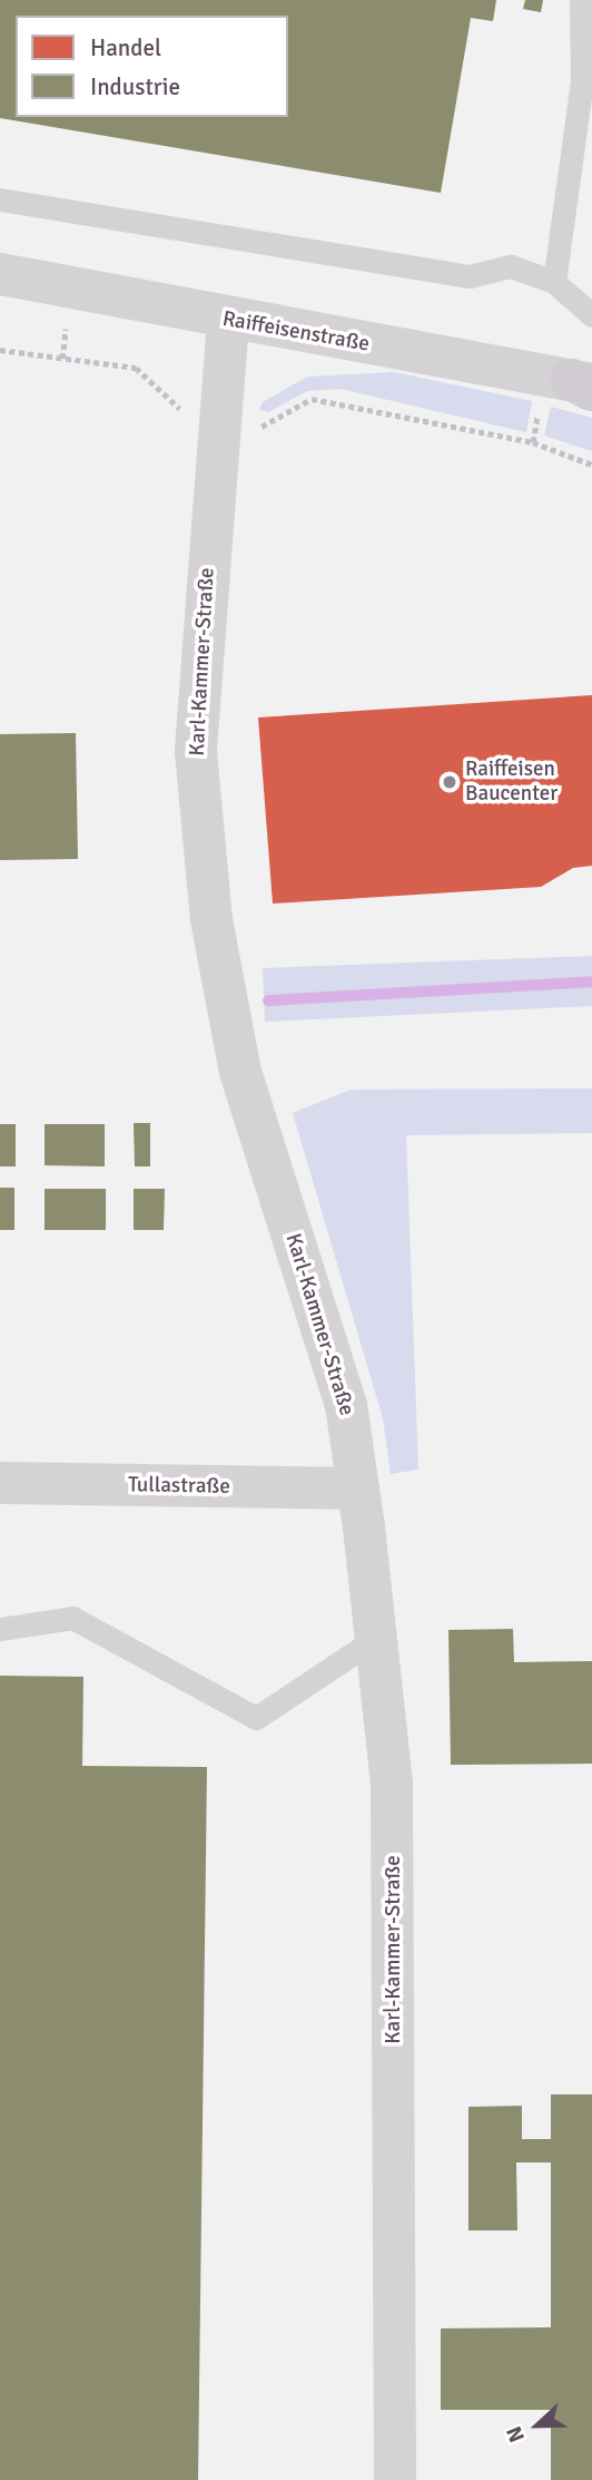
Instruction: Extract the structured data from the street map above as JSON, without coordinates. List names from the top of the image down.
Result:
{
  "streets": {
    "street": ["Raiffeisenstraße", "Karl-Kammer-Straße", "Tullastraße"]
  },
  "crossings": [
    ["Raiffeisenstraße", "Karl-Kammer-Straße"],
    ["Karl-Kammer-Straße", "Tullastraße"]
  ],
  "places": ["Raiffeisen Baucenter"],
  "legend": ["Handel", "Industrie"],
  "north": "left"
}
